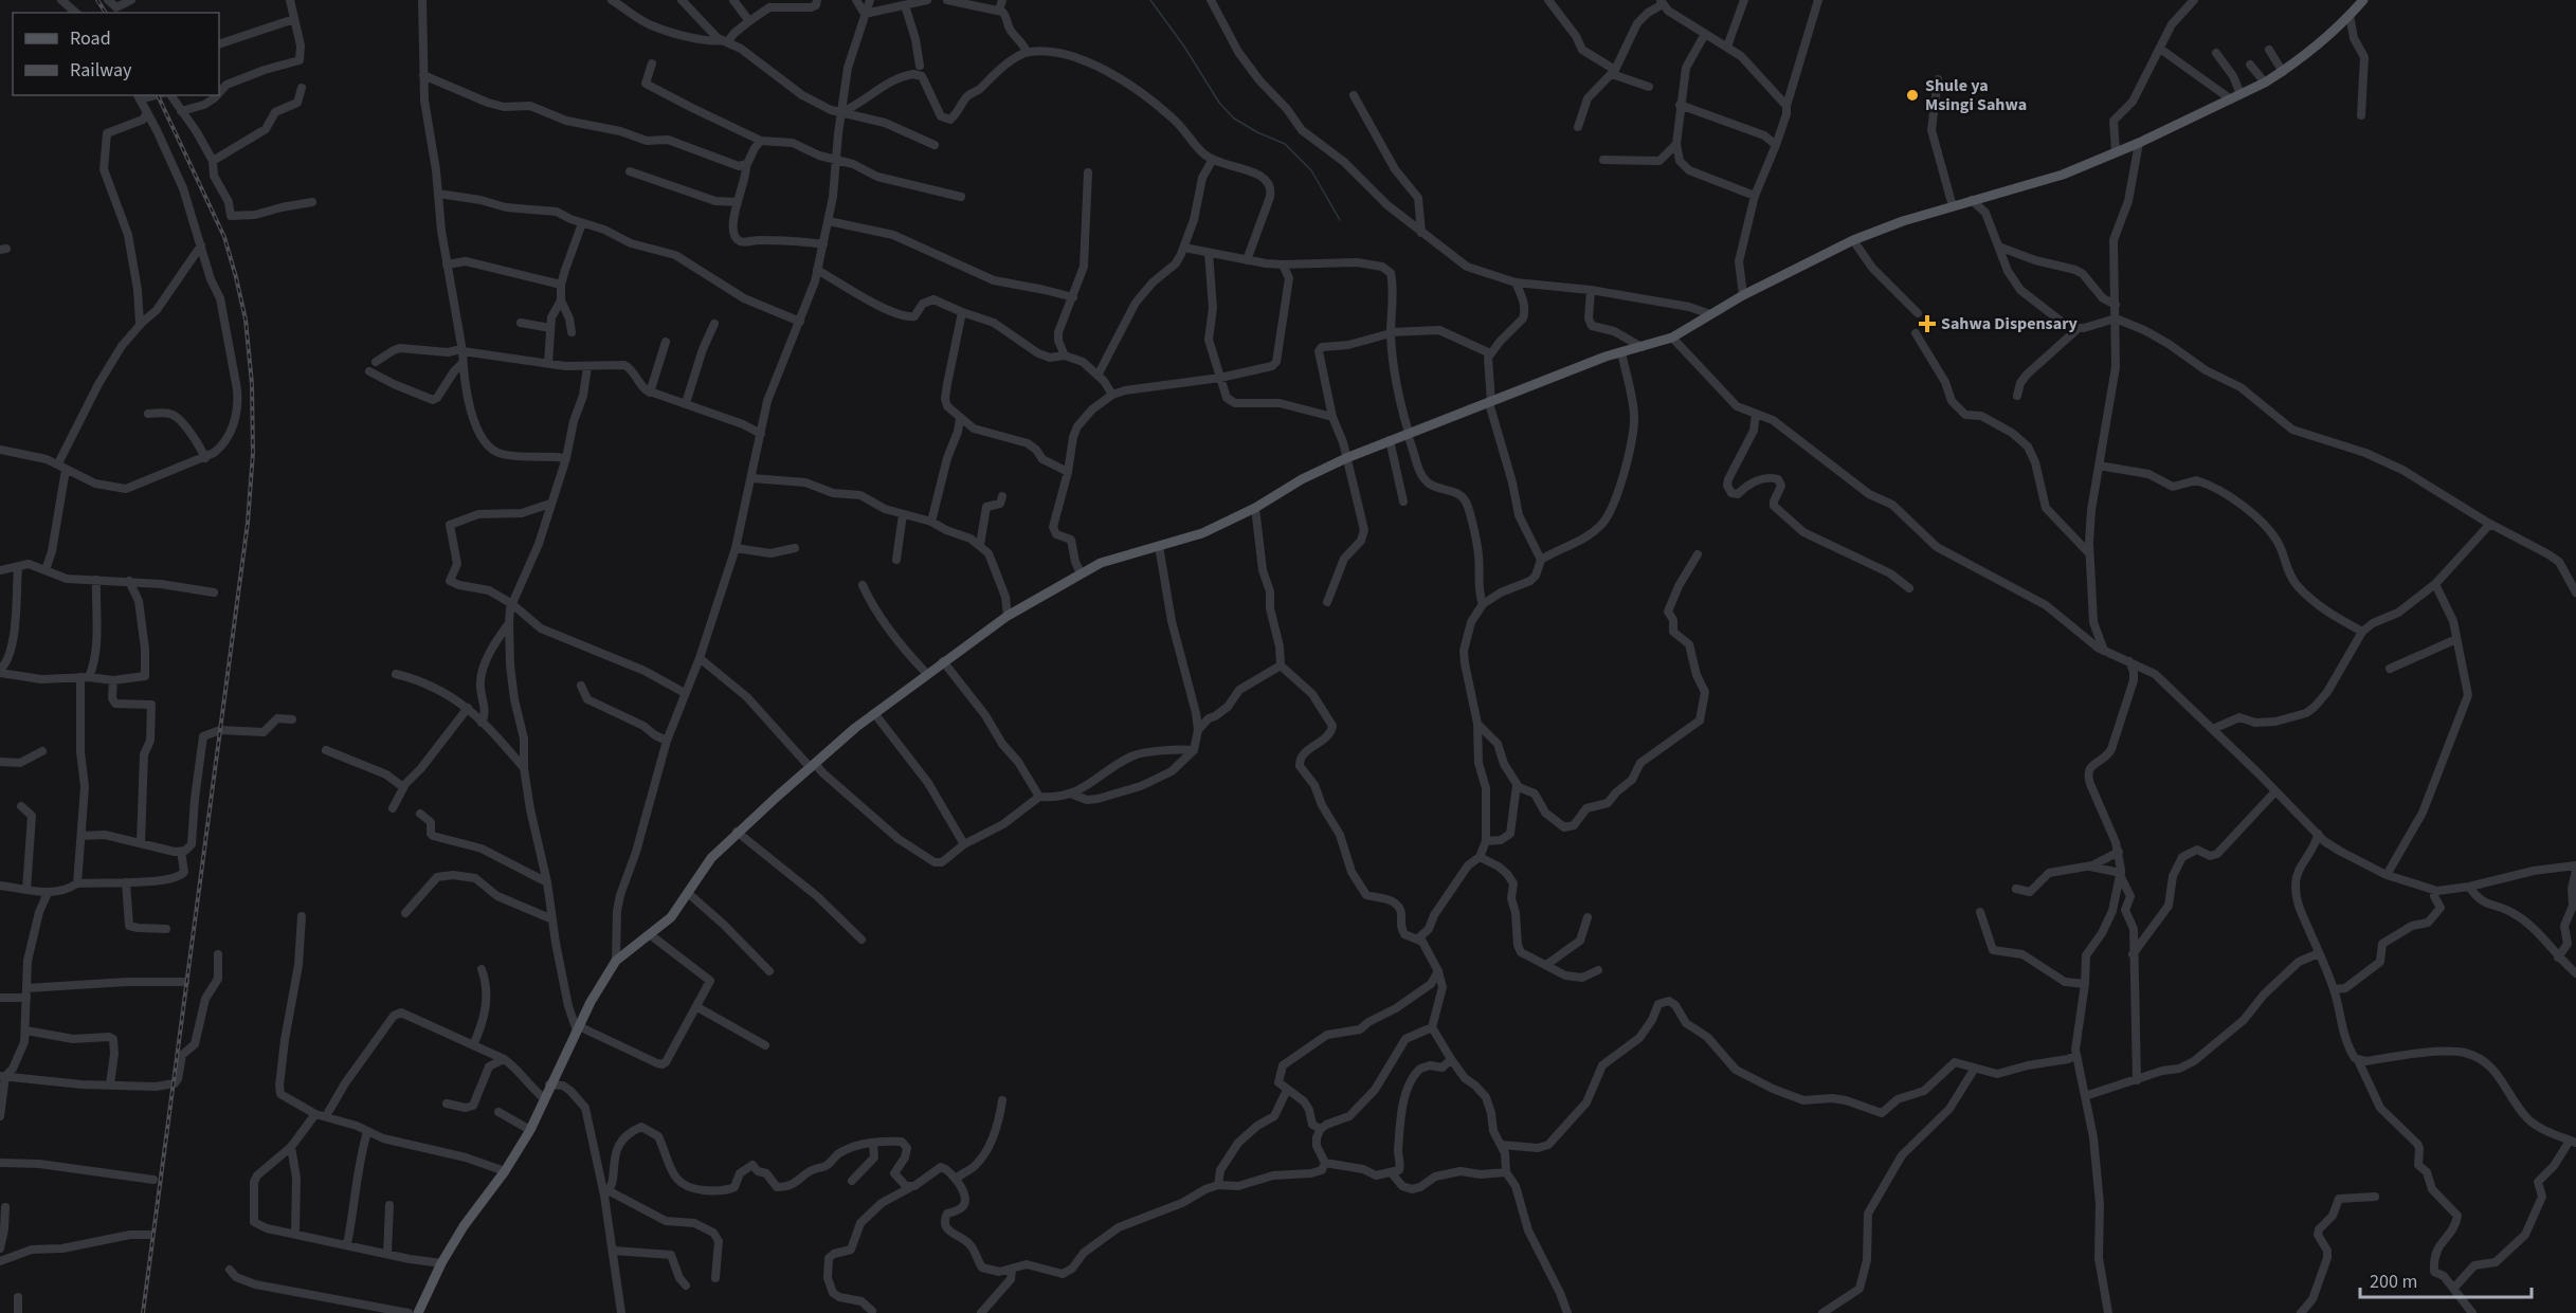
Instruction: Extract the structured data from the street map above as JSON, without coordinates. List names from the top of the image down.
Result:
{
  "places": {
    "other": ["Shule ya Msingi Sahwa"],
    "health": ["Sahwa Dispensary"]
  },
  "legend": ["Road", "Railway"],
  "scale_bar": "200 m"
}
